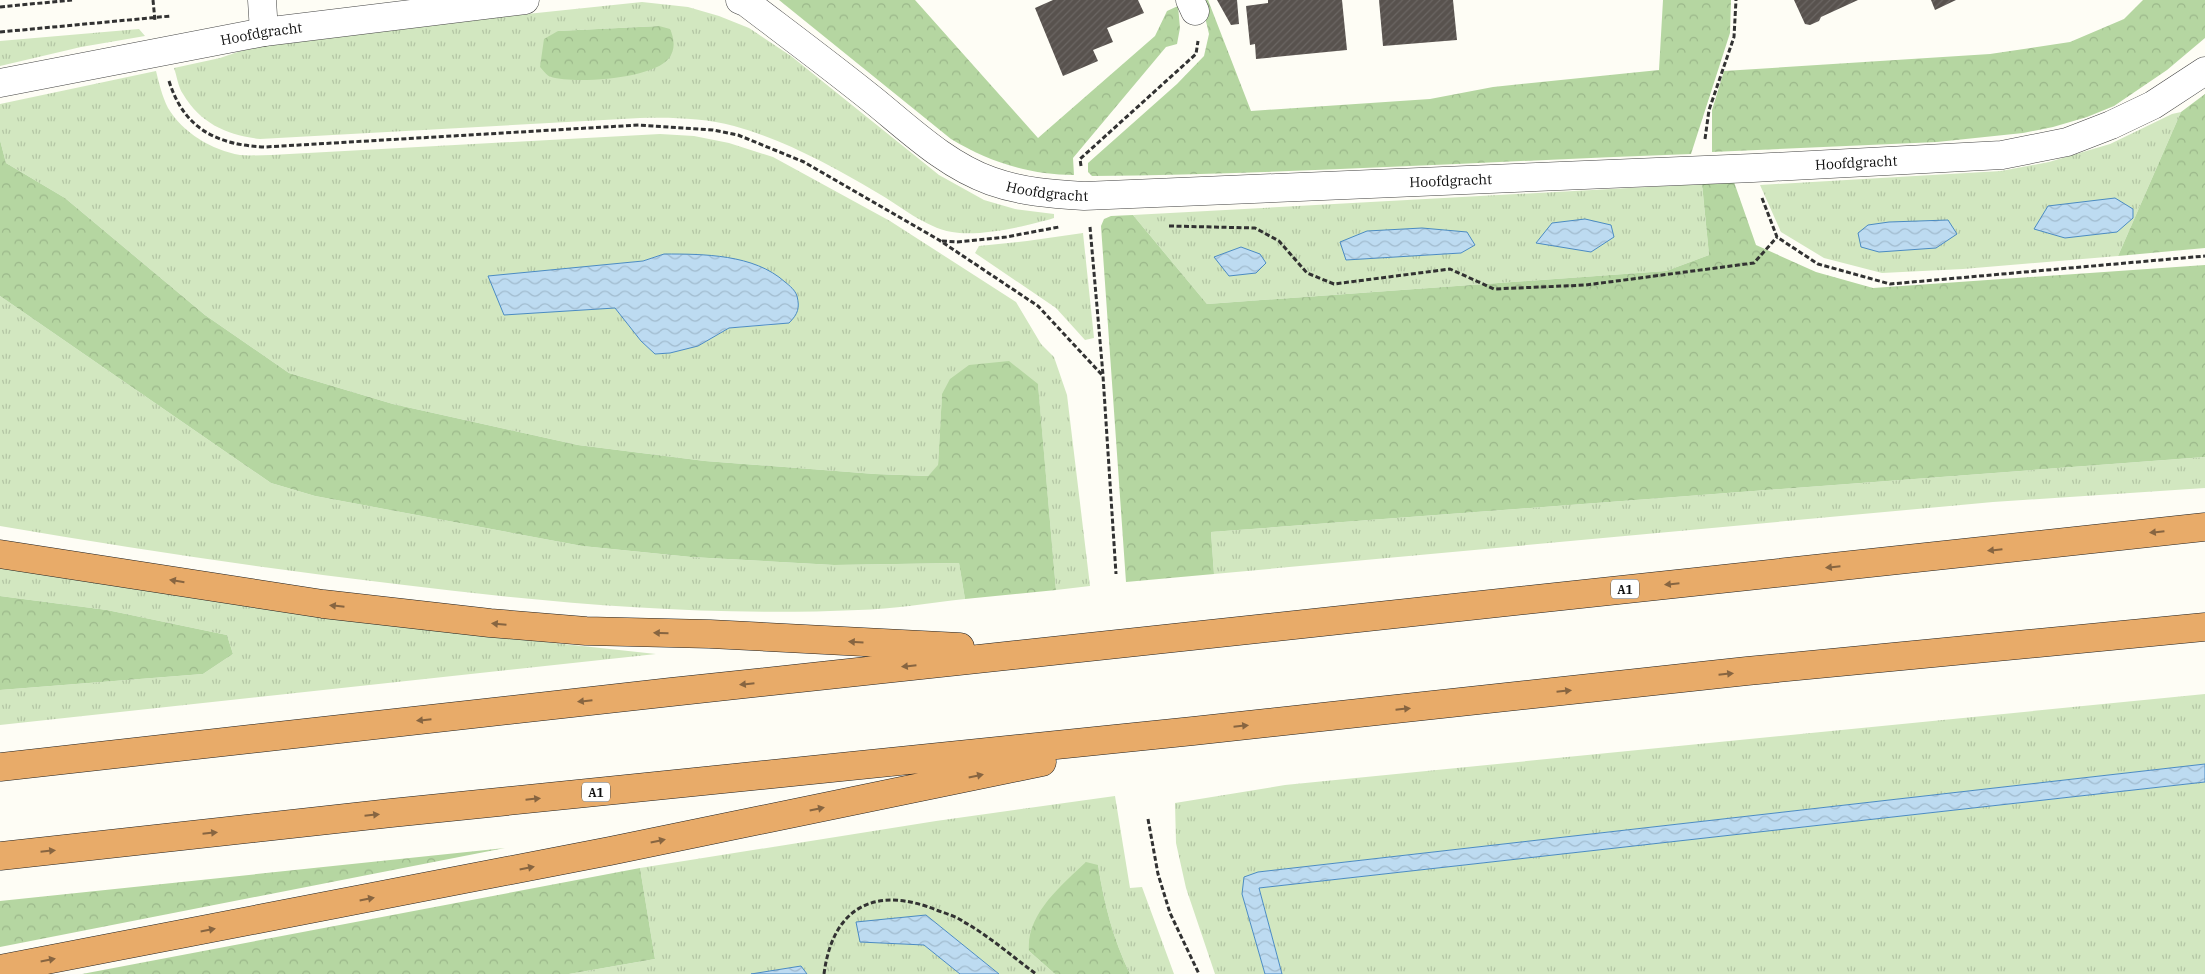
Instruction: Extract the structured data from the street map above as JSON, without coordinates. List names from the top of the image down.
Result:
{
  "streets": {
    "highway": ["A1"],
    "street": ["Hoofdgracht"]
  }
}
